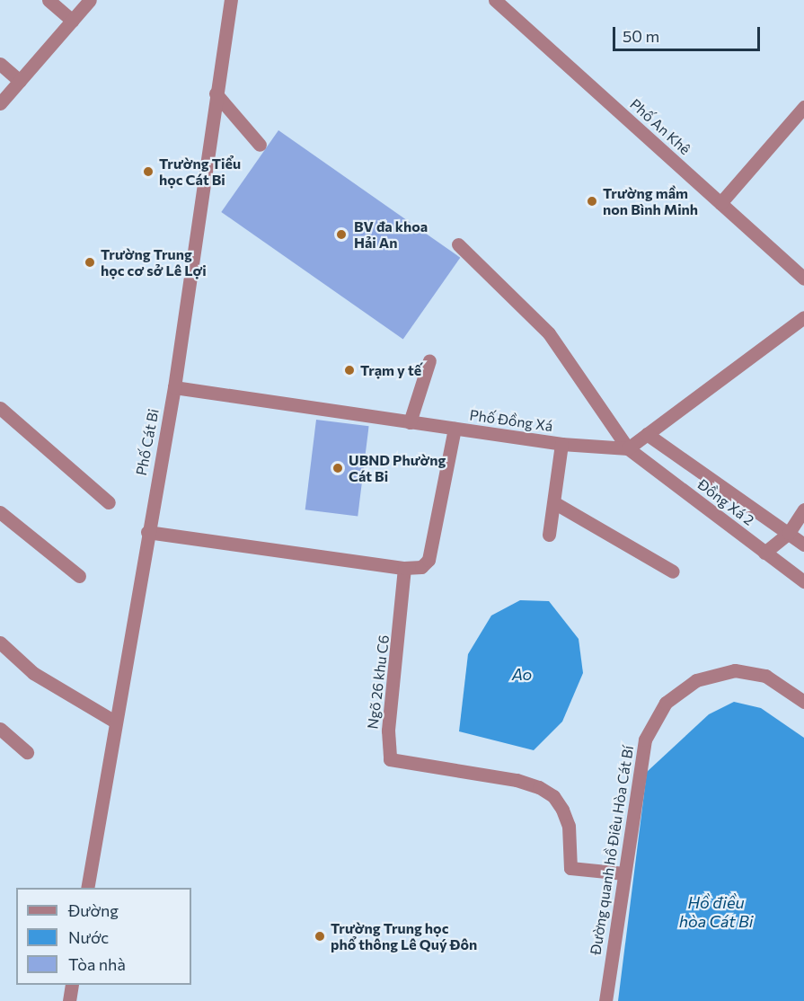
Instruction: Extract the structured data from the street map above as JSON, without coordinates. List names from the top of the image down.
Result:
{
  "streets": {
    "street": [
      "Phố An Khê",
      "Phố Đồng Xá",
      "Phố Cát Bi",
      "Đồng Xá 2",
      "Ngõ 26 khu C6",
      "Đường quanh hồ Điêu Hòa Cát Bí"
    ]
  },
  "crossings": [
    ["Phố Đồng Xá", "Phố Cát Bi"],
    ["Phố Đồng Xá", "Đồng Xá 2"],
    ["Ngõ 26 khu C6", "Đường quanh hồ Điêu Hòa Cát Bí"]
  ],
  "water": ["Ao", "Hồ điều hòa Cát Bi"],
  "places": [
    "Trường Tiểu học Cát Bi",
    "Trường mầm non Bình Minh",
    "BV đa khoa Hải An",
    "Trường Trung học cơ sở Lê Lợi",
    "Trạm y tế",
    "UBND Phường Cát Bi",
    "Trường Trung học phổ thông Lê Quý Đôn"
  ],
  "legend": ["Đường", "Nước", "Tòa nhà"],
  "scale_bar": "50 m"
}
